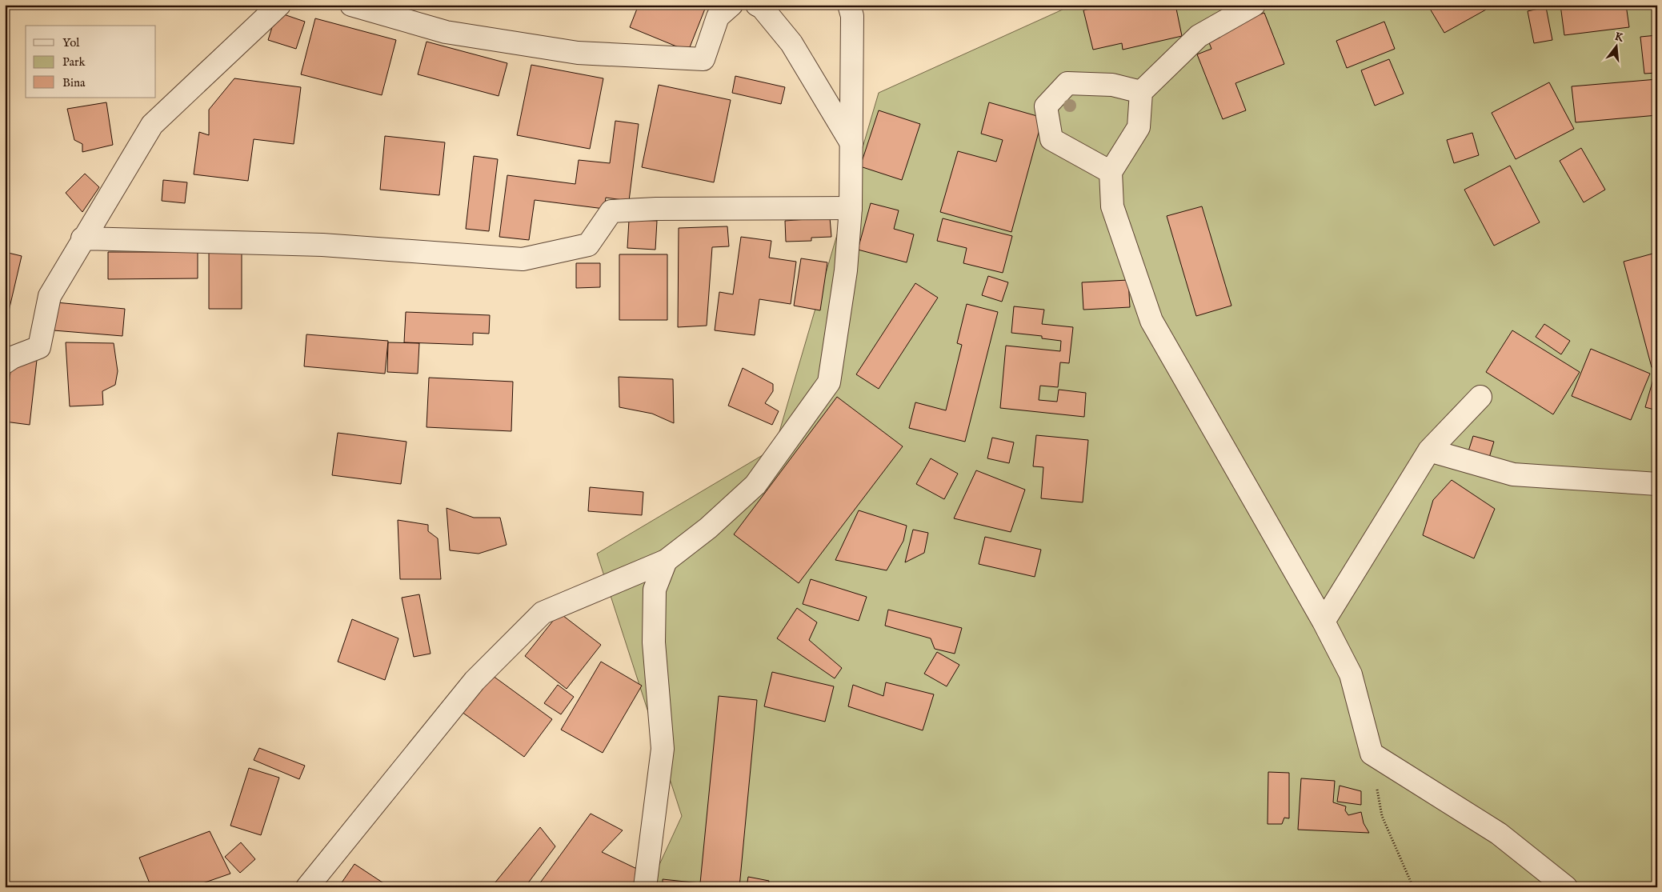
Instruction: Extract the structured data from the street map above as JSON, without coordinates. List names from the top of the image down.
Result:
{
  "legend": ["Yol", "Park", "Bina"],
  "north": "top"
}
